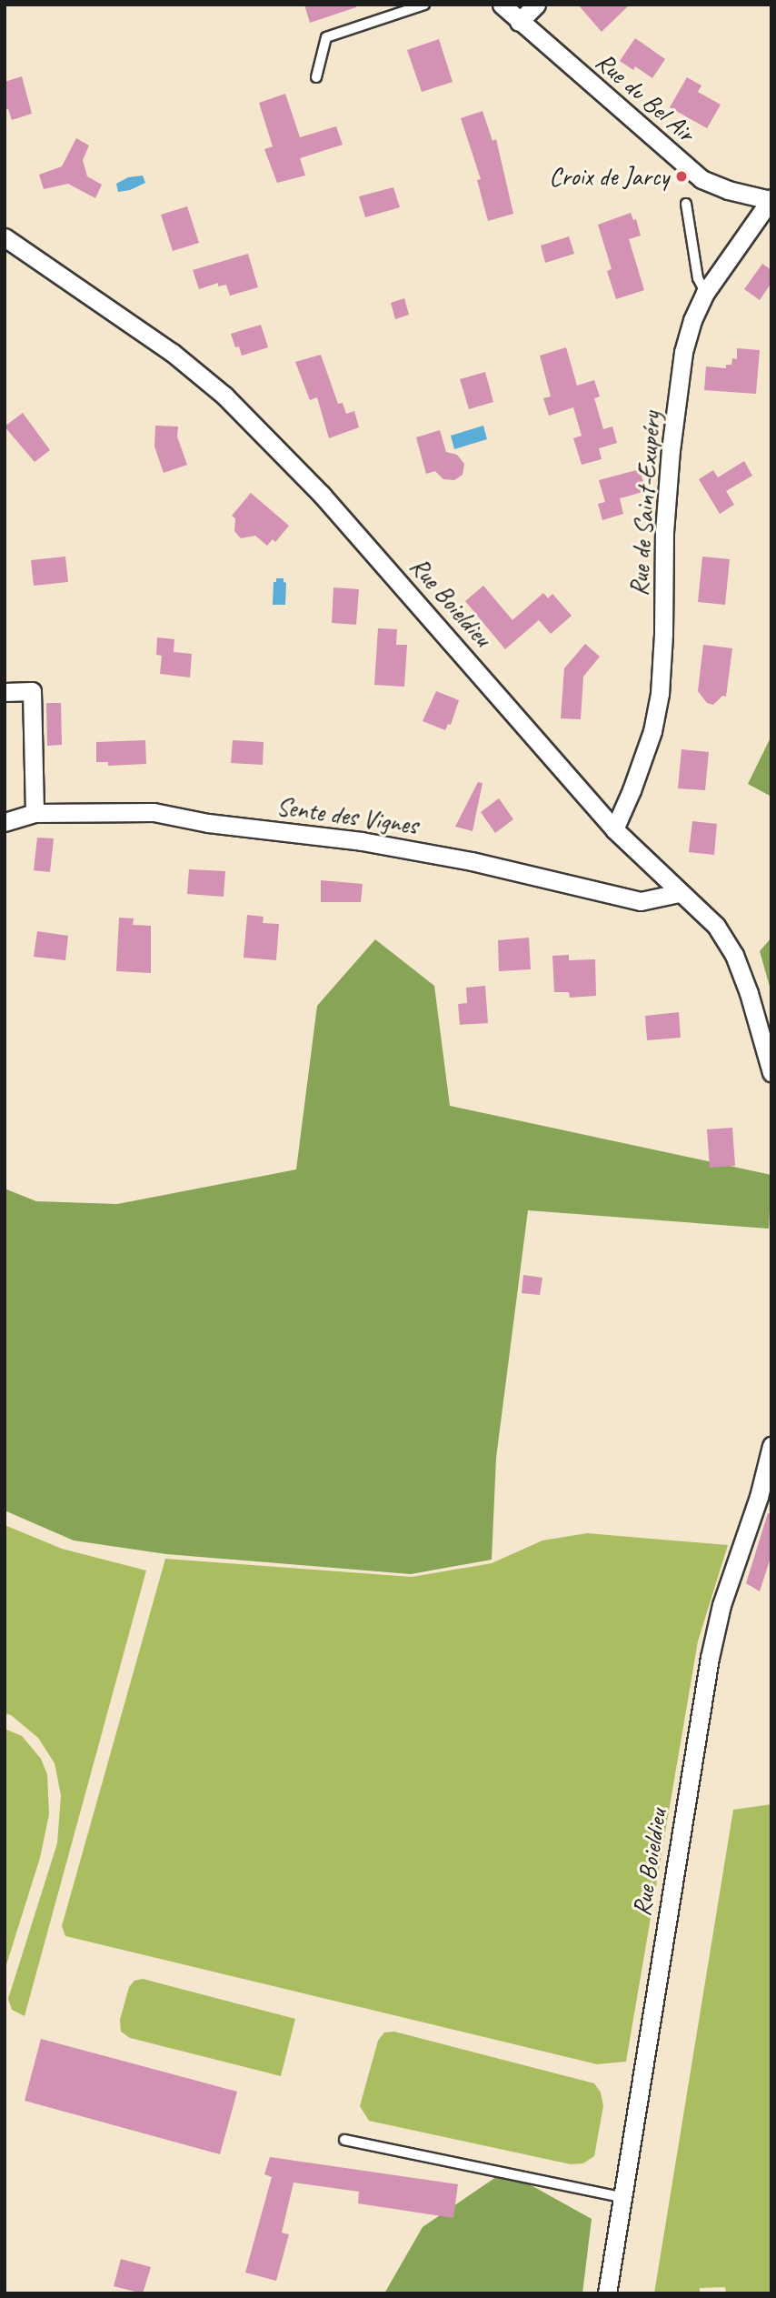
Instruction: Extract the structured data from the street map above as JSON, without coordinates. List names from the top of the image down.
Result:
{
  "streets": {
    "street": [
      "Rue du Bel Air",
      "Rue de Saint-Exupéry",
      "Rue Boieldieu",
      "Sente des Vignes"
    ]
  },
  "crossings": [
    ["Rue du Bel Air", "Rue de Saint-Exupéry"],
    ["Rue de Saint-Exupéry", "Rue Boieldieu"],
    ["Rue Boieldieu", "Sente des Vignes"]
  ],
  "places": ["Croix de Jarcy"]
}
